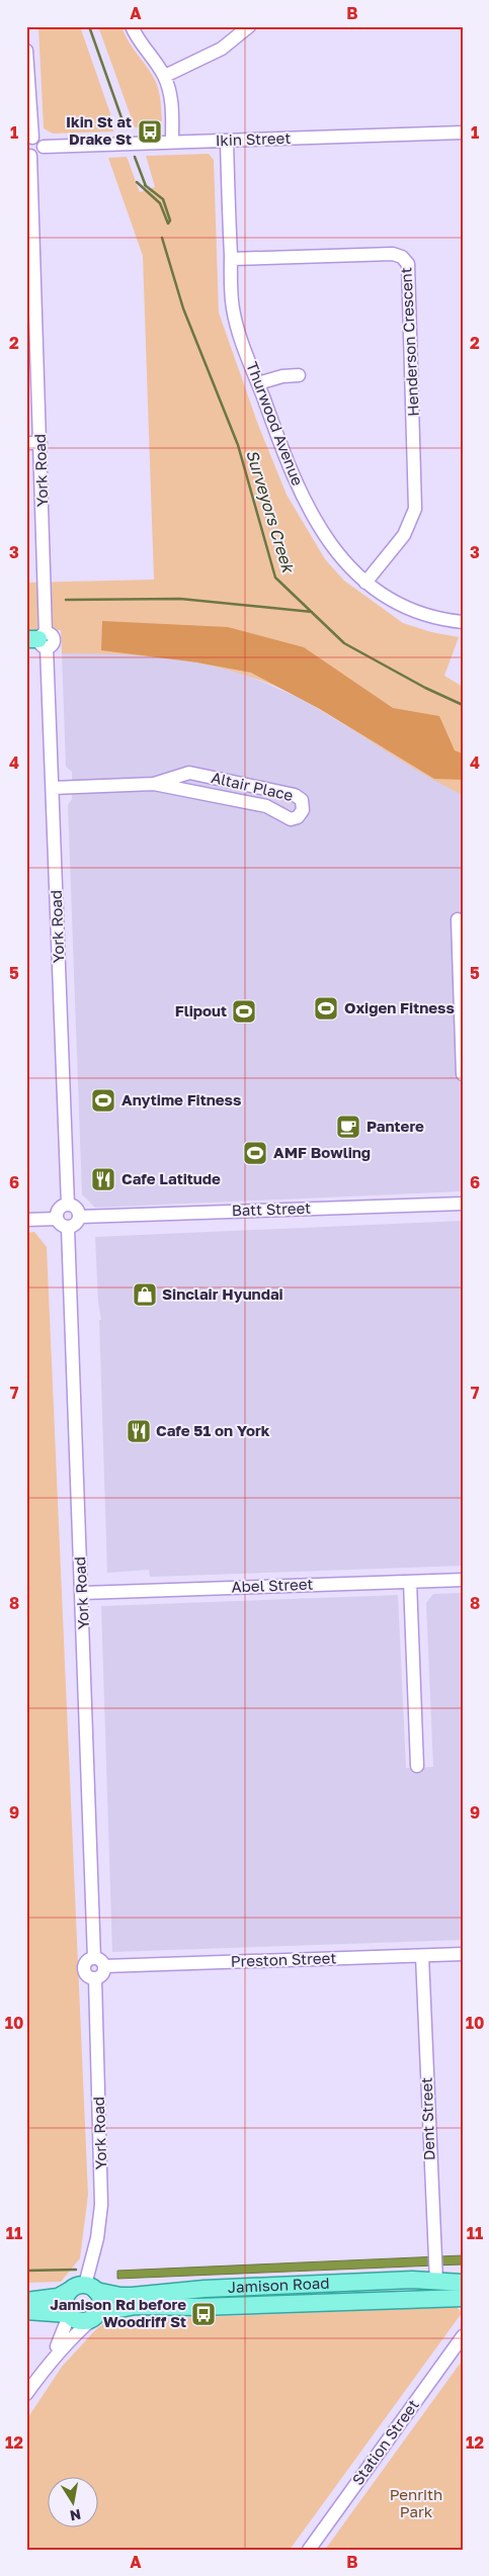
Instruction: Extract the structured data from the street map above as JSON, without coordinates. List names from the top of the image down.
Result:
{
  "streets": {
    "main road": ["Jamison Road"],
    "street": [
      "Ikin Street",
      "Henderson Crescent",
      "Thurwood Avenue",
      "York Road",
      "Altair Place",
      "Batt Street",
      "Abel Street",
      "Preston Street",
      "Dent Street",
      "Station Street"
    ]
  },
  "crossings": [
    ["Ikin Street", "Thurwood Avenue"],
    ["Henderson Crescent", "Thurwood Avenue"],
    ["York Road", "Altair Place"],
    ["York Road", "Batt Street"],
    ["York Road", "Abel Street"],
    ["York Road", "Preston Street"],
    ["York Road", "Jamison Road"],
    ["Preston Street", "Dent Street"],
    ["Dent Street", "Jamison Road"]
  ],
  "water": ["Surveyors Creek"],
  "parks": ["Penrith Park"],
  "places": {
    "bus stop": ["Ikin St at Drake St", "Jamison Rd before Woodriff St"],
    "sports": [
      "Oxigen Fitness",
      "Flipout",
      "Anytime Fitness",
      "AMF Bowling"
    ],
    "cafe": ["Pantere"],
    "restaurant": ["Cafe Latitude", "Cafe 51 on York"],
    "shop": ["Sinclair Hyundai"]
  },
  "north": "bottom",
  "grid": {
    "columns": ["A", "B"],
    "rows": [
      "1",
      "2",
      "3",
      "4",
      "5",
      "6",
      "7",
      "8",
      "9",
      "10",
      "11",
      "12"
    ]
  }
}
